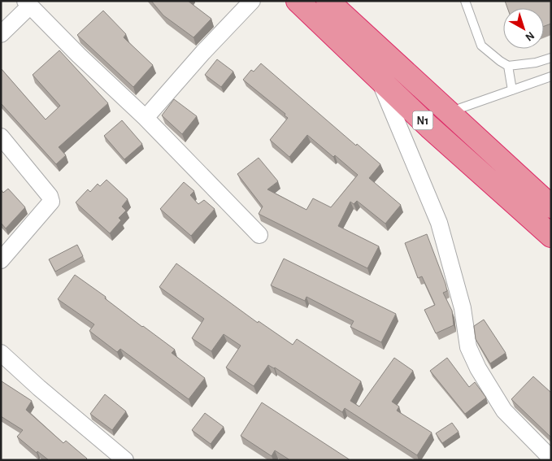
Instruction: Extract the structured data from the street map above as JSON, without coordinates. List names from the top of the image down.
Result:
{
  "streets": {
    "highway": ["N1"]
  },
  "north": "bottom right"
}
